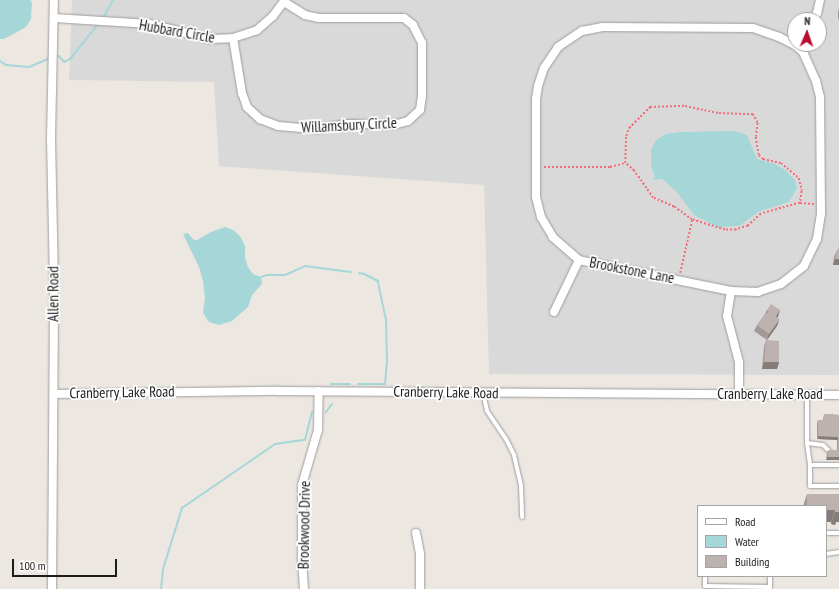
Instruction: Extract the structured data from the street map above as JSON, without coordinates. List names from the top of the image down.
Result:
{
  "streets": {
    "street": [
      "Hubbard Circle",
      "Willamsbury Circle",
      "Brookstone Lane",
      "Allen Road",
      "Cranberry Lake Road",
      "Brookwood Drive"
    ]
  },
  "crossings": [
    ["Hubbard Circle", "Willamsbury Circle"],
    ["Hubbard Circle", "Allen Road"],
    ["Allen Road", "Cranberry Lake Road"],
    ["Cranberry Lake Road", "Brookwood Drive"]
  ],
  "legend": ["Road", "Water", "Building"],
  "scale_bar": "100 m",
  "north": "top"
}
